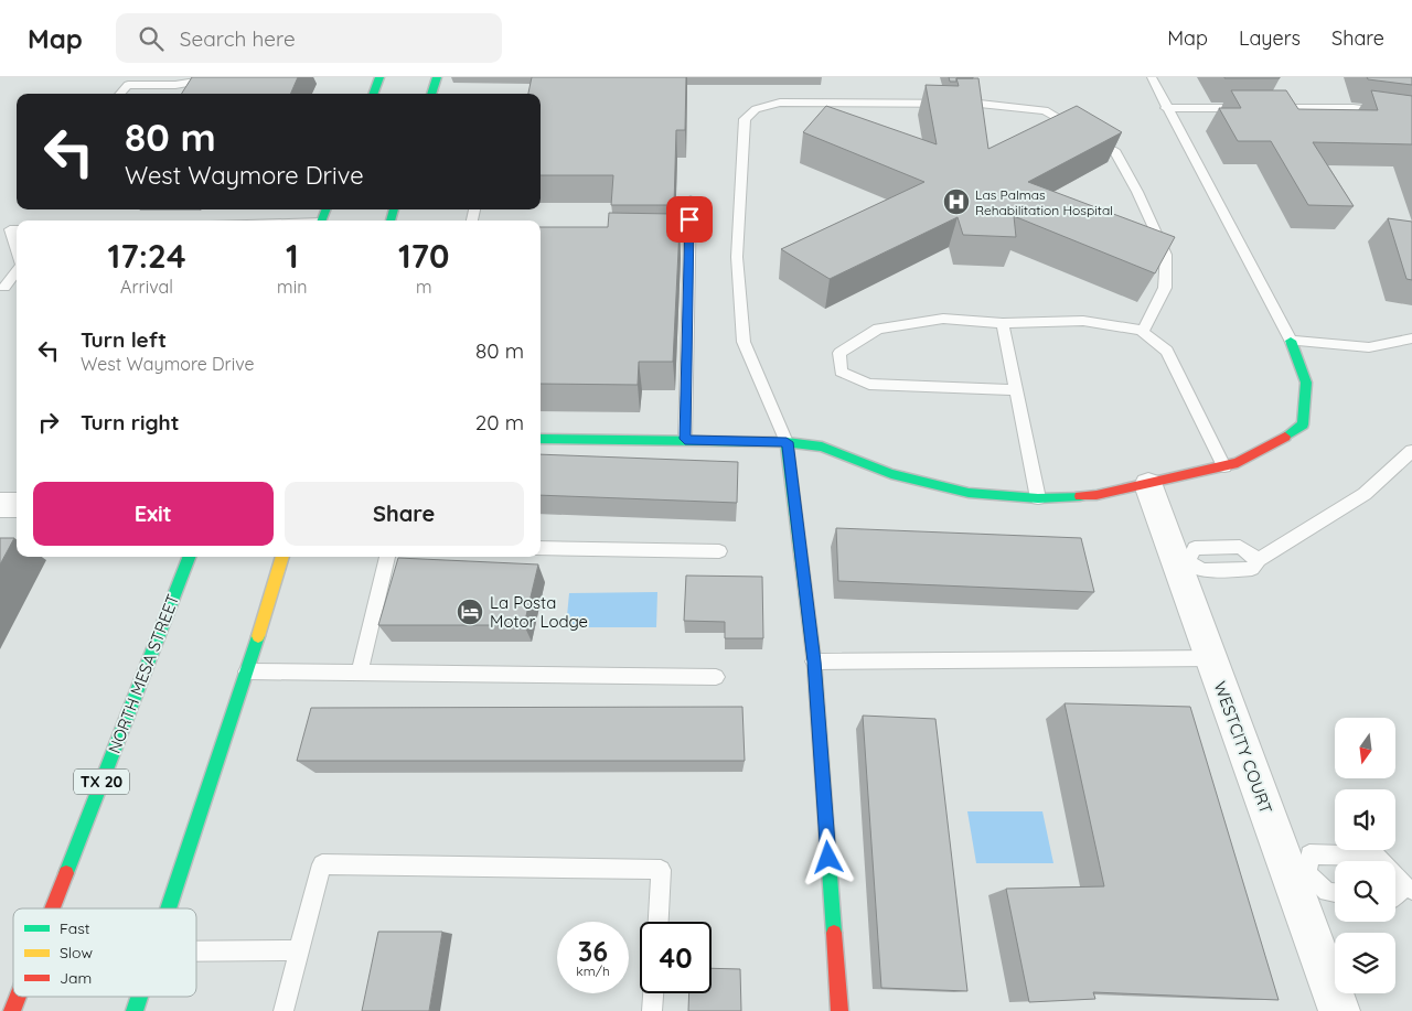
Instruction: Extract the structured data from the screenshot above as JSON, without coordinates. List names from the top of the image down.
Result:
{
  "streets": {
    "street": ["NORTH MESA STREET", "WESTCITY COURT", "TX 20"]
  },
  "places": {
    "hospital": ["Las Palmas Rehabilitation Hospital"],
    "hotel": ["La Posta Motor Lodge"]
  },
  "legend": ["Fast", "Slow", "Jam"],
  "north": "bottom",
  "page": {
    "header": "Map",
    "search": "Search here",
    "nav": ["Map", "Layers", "Share"],
    "turn": ["80 m", "West Waymore Drive"],
    "eta": [
      "17:24",
      "Arrival",
      "1",
      "min",
      "170",
      "m"
    ],
    "list": [
      {
        "name": "Turn left",
        "note": "West Waymore Drive",
        "value": "80 m"
      },
      {
        "name": "Turn right",
        "value": "20 m"
      }
    ],
    "buttons": ["Exit", "Share"],
    "speed": "36 km/h",
    "limit": "40"
  }
}
